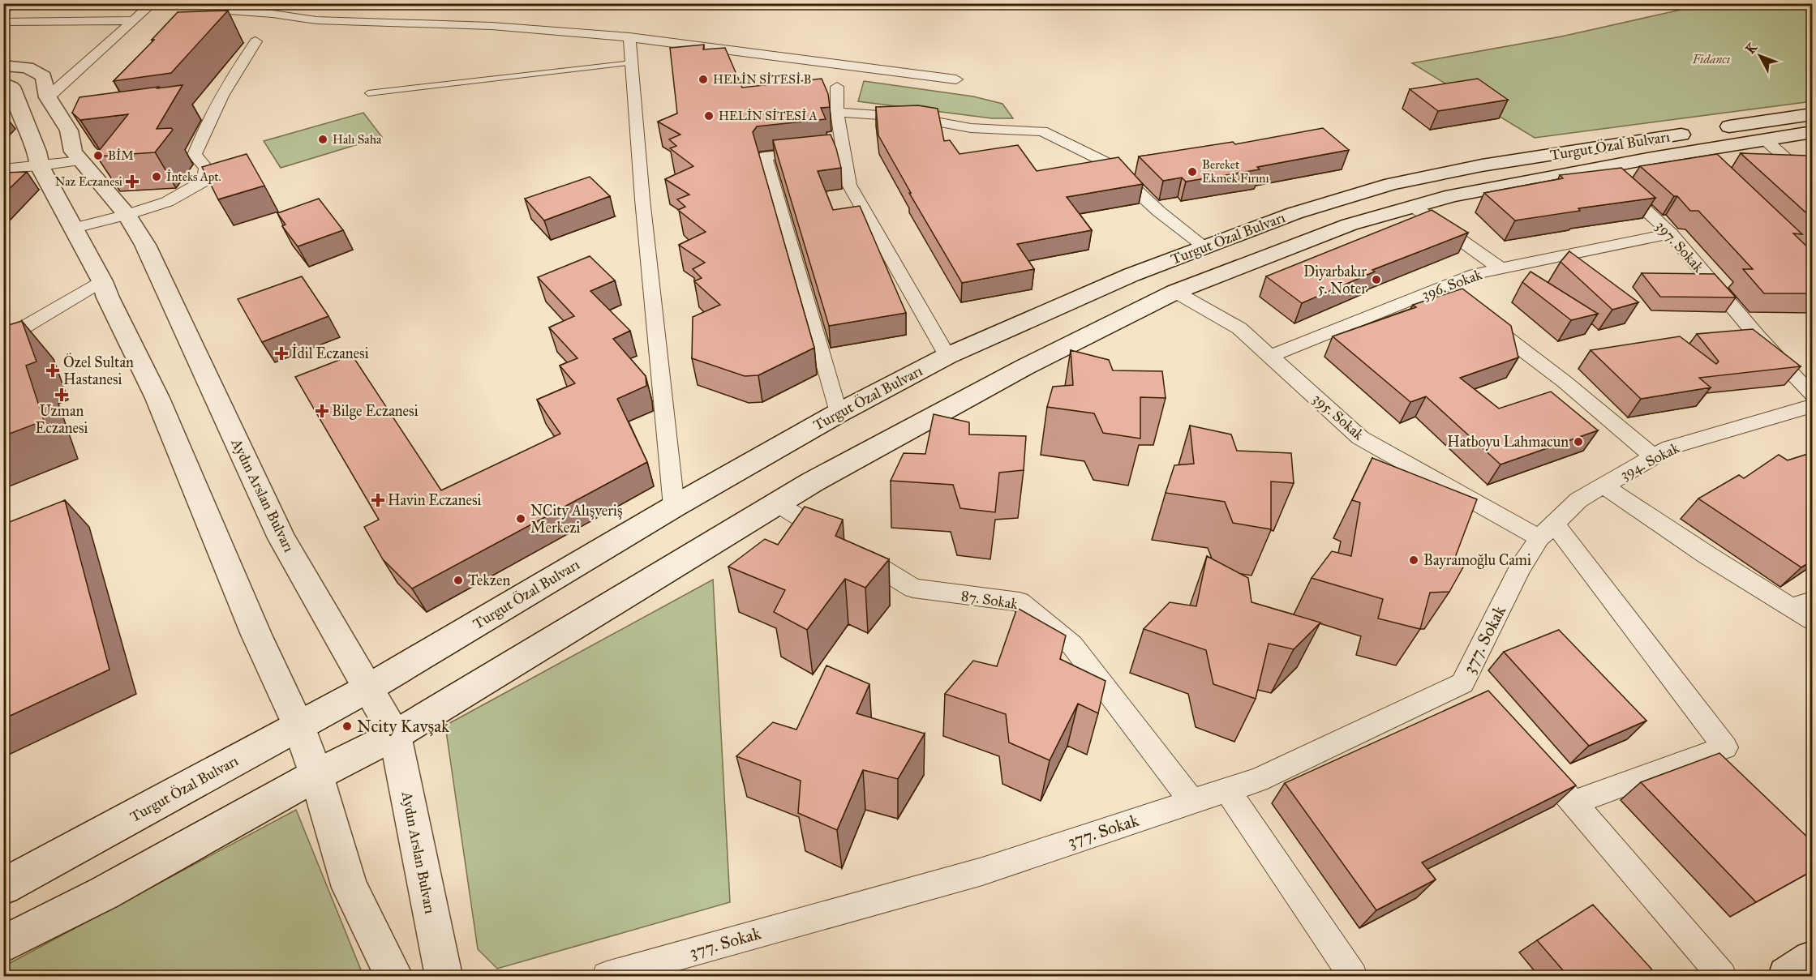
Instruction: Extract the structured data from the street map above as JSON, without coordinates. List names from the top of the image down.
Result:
{
  "streets": {
    "main road": ["Turgut Özal Bulvarı", "Aydın Arslan Bulvarı"],
    "street": [
      "397. Sokak",
      "396. Sokak",
      "395. Sokak",
      "394. Sokak",
      "87. Sokak",
      "377. Sokak"
    ]
  },
  "crossings": [
    ["Turgut Özal Bulvarı", "397. Sokak"],
    ["Turgut Özal Bulvarı", "395. Sokak"],
    ["Turgut Özal Bulvarı", "Aydın Arslan Bulvarı"],
    ["Turgut Özal Bulvarı", "87. Sokak"],
    ["397. Sokak", "396. Sokak"],
    ["396. Sokak", "395. Sokak"],
    ["395. Sokak", "394. Sokak"],
    ["394. Sokak", "377. Sokak"],
    ["87. Sokak", "377. Sokak"]
  ],
  "parks": ["Fidancı"],
  "places": {
    "other": [
      "HELİN SİTESİ B",
      "HELİN SİTESİ A",
      "Halı Saha",
      "BİM",
      "Bereket Ekmek Fırını",
      "İnteks Apt.",
      "Diyarbakır 5. Noter",
      "Hatboyu Lahmacun",
      "NCity Alışveriş Merkezi",
      "Bayramoğlu Cami",
      "Tekzen",
      "Ncity Kavşak"
    ],
    "health": [
      "Naz Eczanesi",
      "İdil Eczanesi",
      "Özel Sultan Hastanesi",
      "Uzman Eczanesi",
      "Bilge Eczanesi",
      "Havin Eczanesi"
    ]
  },
  "north": "top left"
}
